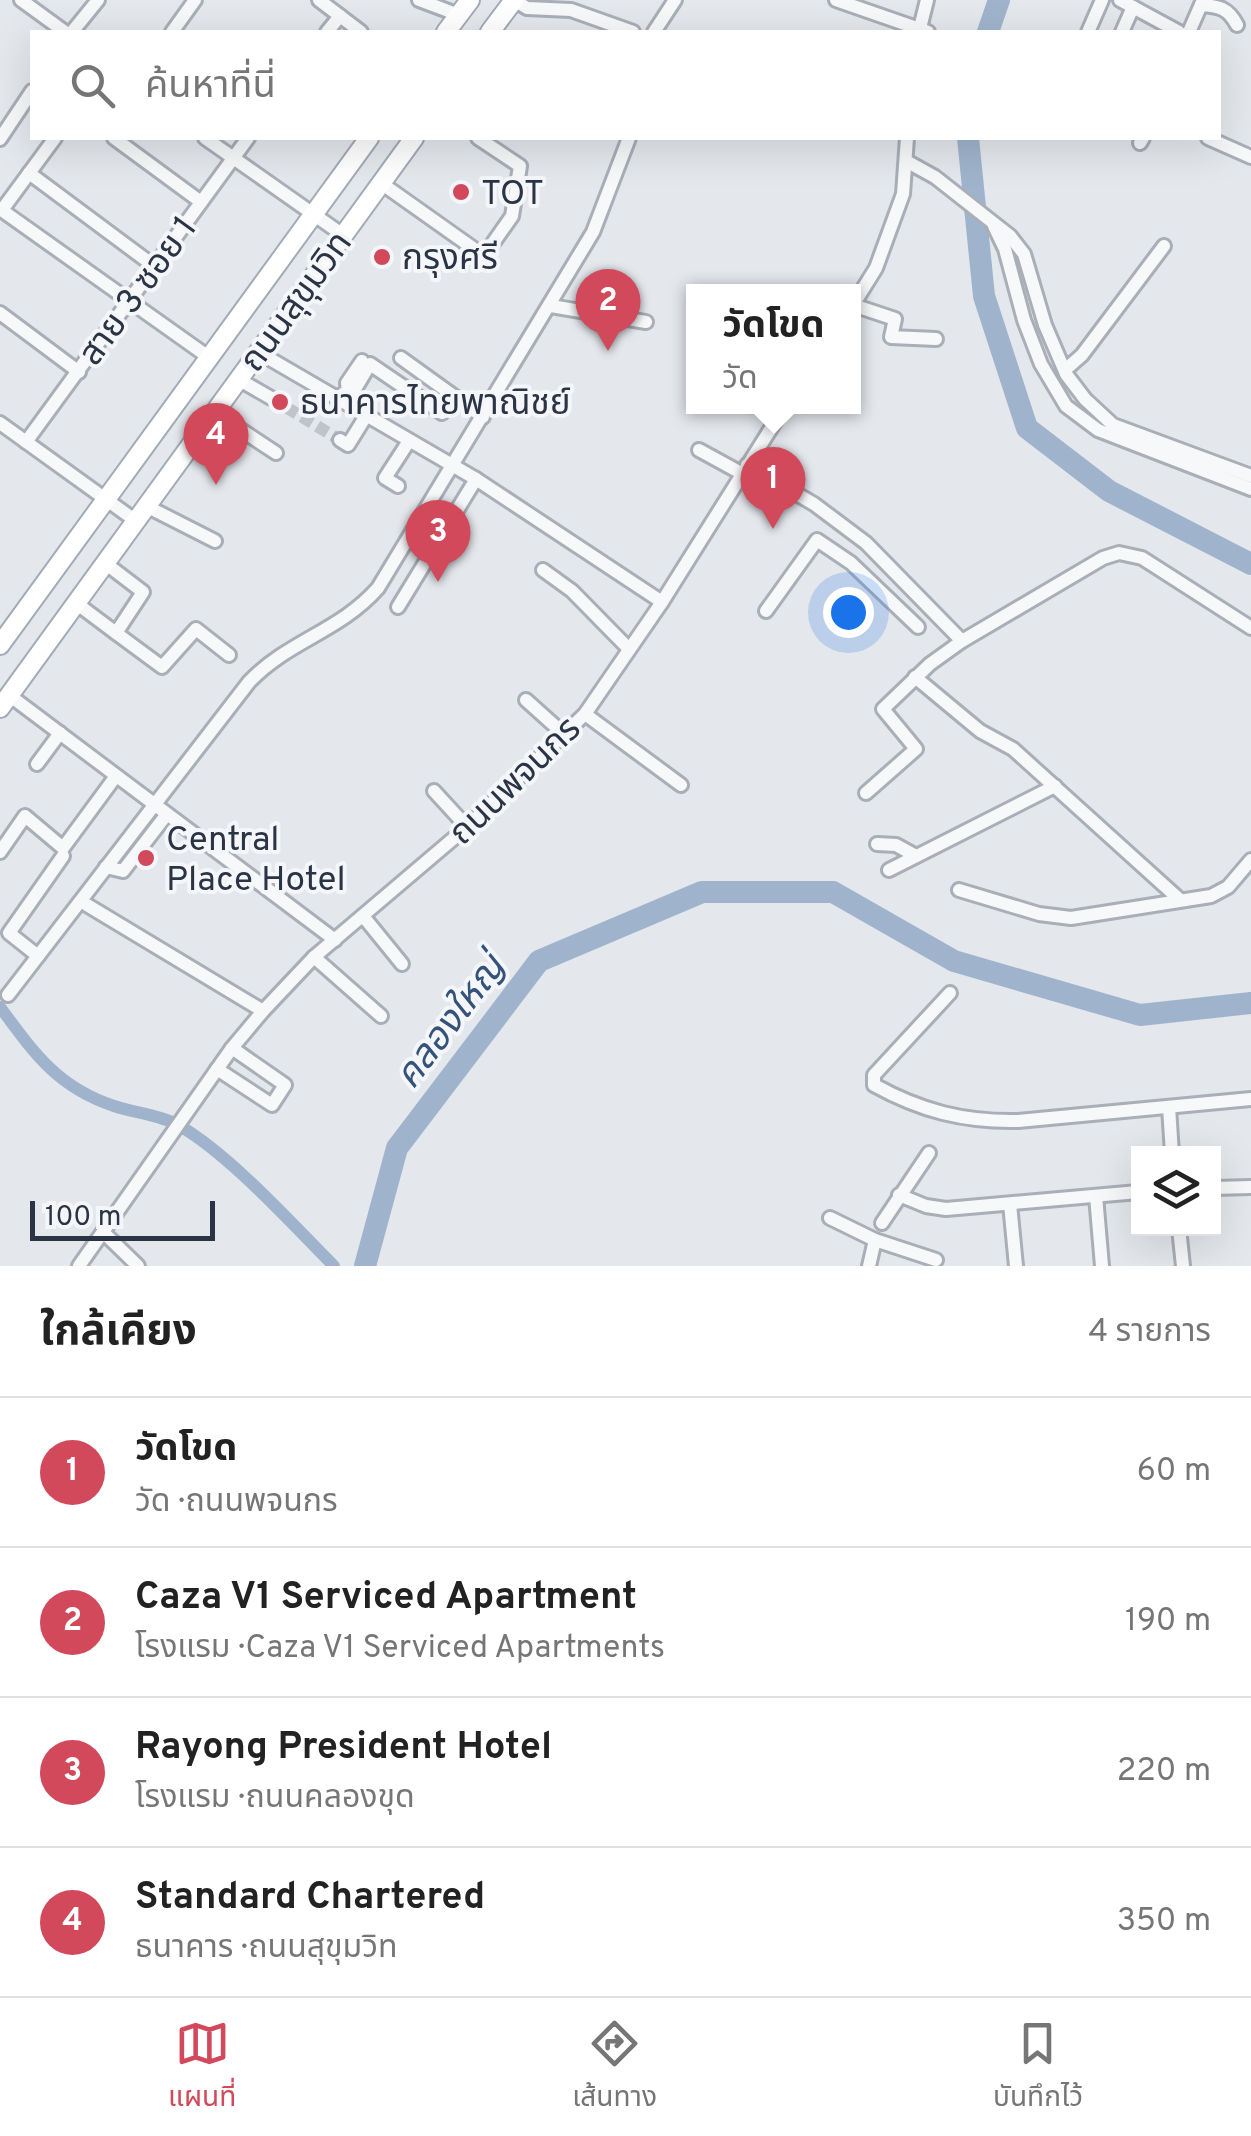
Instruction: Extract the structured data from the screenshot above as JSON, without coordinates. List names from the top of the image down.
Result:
{
  "streets": {
    "main road": ["ถนนสุขุมวิท"],
    "street": ["สาย 3 ซอย 1", "ถนนพจนกร"]
  },
  "water": ["คลองใหญ่"],
  "places": [
    "TOT",
    "กรุงศรี",
    "ธนาคารไทยพาณิชย์",
    "Central Place Hotel"
  ],
  "scale_bar": "100 m",
  "page": {
    "search": "ค้นหาที่นี่",
    "pins": [
      "2",
      "4",
      "1",
      "3"
    ],
    "popup": ["วัดโขด", "วัด"],
    "scale": "100 m",
    "heading": ["ใกล้เคียง", "4 รายการ"],
    "list": [
      {
        "mark": "1",
        "name": "วัดโขด",
        "note": "วัด · ถนนพจนกร",
        "value": "60 m"
      },
      {
        "mark": "2",
        "name": "Caza V1 Serviced Apartment",
        "note": "โรงแรม · Caza V1 Serviced Apartments",
        "value": "190 m"
      },
      {
        "mark": "3",
        "name": "Rayong President Hotel",
        "note": "โรงแรม · ถนนคลองขุด",
        "value": "220 m"
      },
      {
        "mark": "4",
        "name": "Standard Chartered",
        "note": "ธนาคาร · ถนนสุขุมวิท",
        "value": "350 m"
      }
    ],
    "nav": ["แผนที่", "เส้นทาง", "บันทึกไว้"]
  }
}
